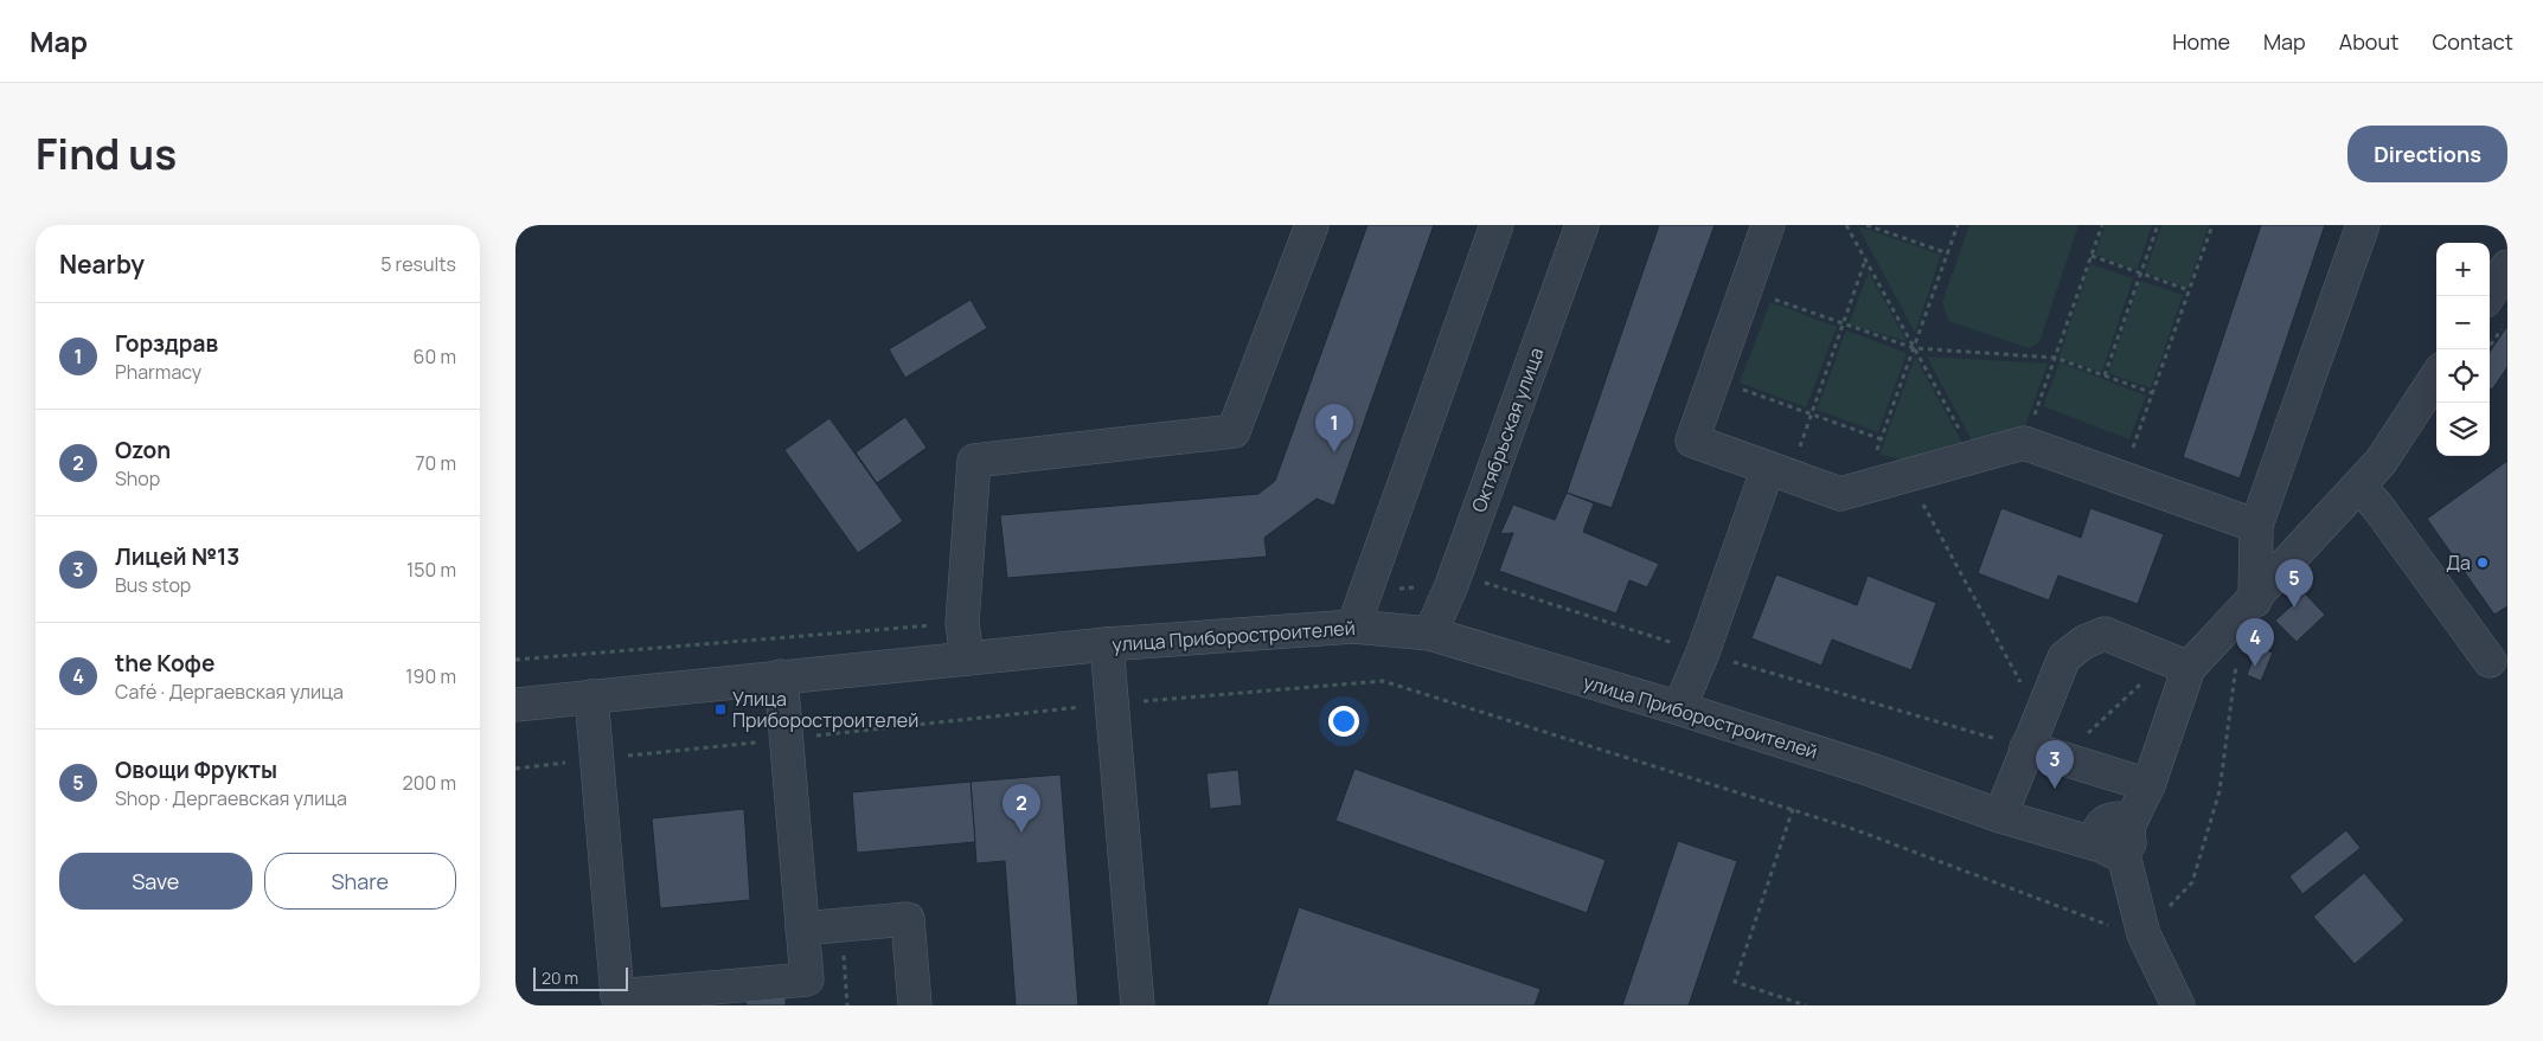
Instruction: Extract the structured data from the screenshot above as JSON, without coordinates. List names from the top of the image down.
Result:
{
  "streets": {
    "street": ["Октябрьская улица", "улица Приборостроителей"]
  },
  "crossings": [
    ["Октябрьская улица", "улица Приборостроителей"]
  ],
  "places": {
    "other": ["Да"],
    "transit": ["Улица Приборостроителей"]
  },
  "scale_bar": "20 m",
  "page": {
    "header": "Map",
    "nav": [
      "Home",
      "Map",
      "About",
      "Contact"
    ],
    "title": "Find us",
    "buttons": [
      "Directions",
      ["Save", "Share"]
    ],
    "heading": ["Nearby", "5 results"],
    "map_buttons": ["+", "−"],
    "list": [
      {
        "mark": "1",
        "name": "Горздрав",
        "note": "Pharmacy",
        "value": "60 m"
      },
      {
        "mark": "2",
        "name": "Ozon",
        "note": "Shop",
        "value": "70 m"
      },
      {
        "mark": "3",
        "name": "Лицей №13",
        "note": "Bus stop",
        "value": "150 m"
      },
      {
        "mark": "4",
        "name": "the Кофе",
        "note": "Café · Дергаевская улица",
        "value": "190 m"
      },
      {
        "mark": "5",
        "name": "Овощи Фрукты",
        "note": "Shop · Дергаевская улица",
        "value": "200 m"
      }
    ],
    "pins": [
      "1",
      "5",
      "4",
      "3",
      "2"
    ],
    "scale": "20 m"
  }
}
